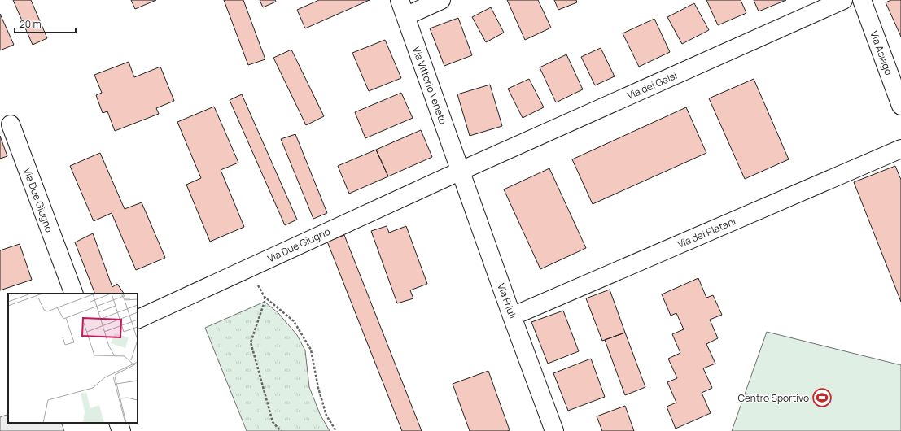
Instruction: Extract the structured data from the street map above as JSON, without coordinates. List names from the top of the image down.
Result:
{
  "streets": {
    "street": [
      "Via Asiago",
      "Via Vittorio Veneto",
      "Via dei Gelsi",
      "Via Due Giugno",
      "Via dei Platani",
      "Via Friuli"
    ]
  },
  "crossings": [
    ["Via Vittorio Veneto", "Via dei Gelsi"],
    ["Via Vittorio Veneto", "Via Due Giugno"],
    ["Via Vittorio Veneto", "Via Friuli"],
    ["Via dei Gelsi", "Via Due Giugno"],
    ["Via dei Gelsi", "Via Friuli"],
    ["Via Due Giugno", "Via Friuli"],
    ["Via dei Platani", "Via Friuli"]
  ],
  "places": {
    "sports": ["Centro Sportivo"]
  },
  "scale_bar": "20 m"
}
